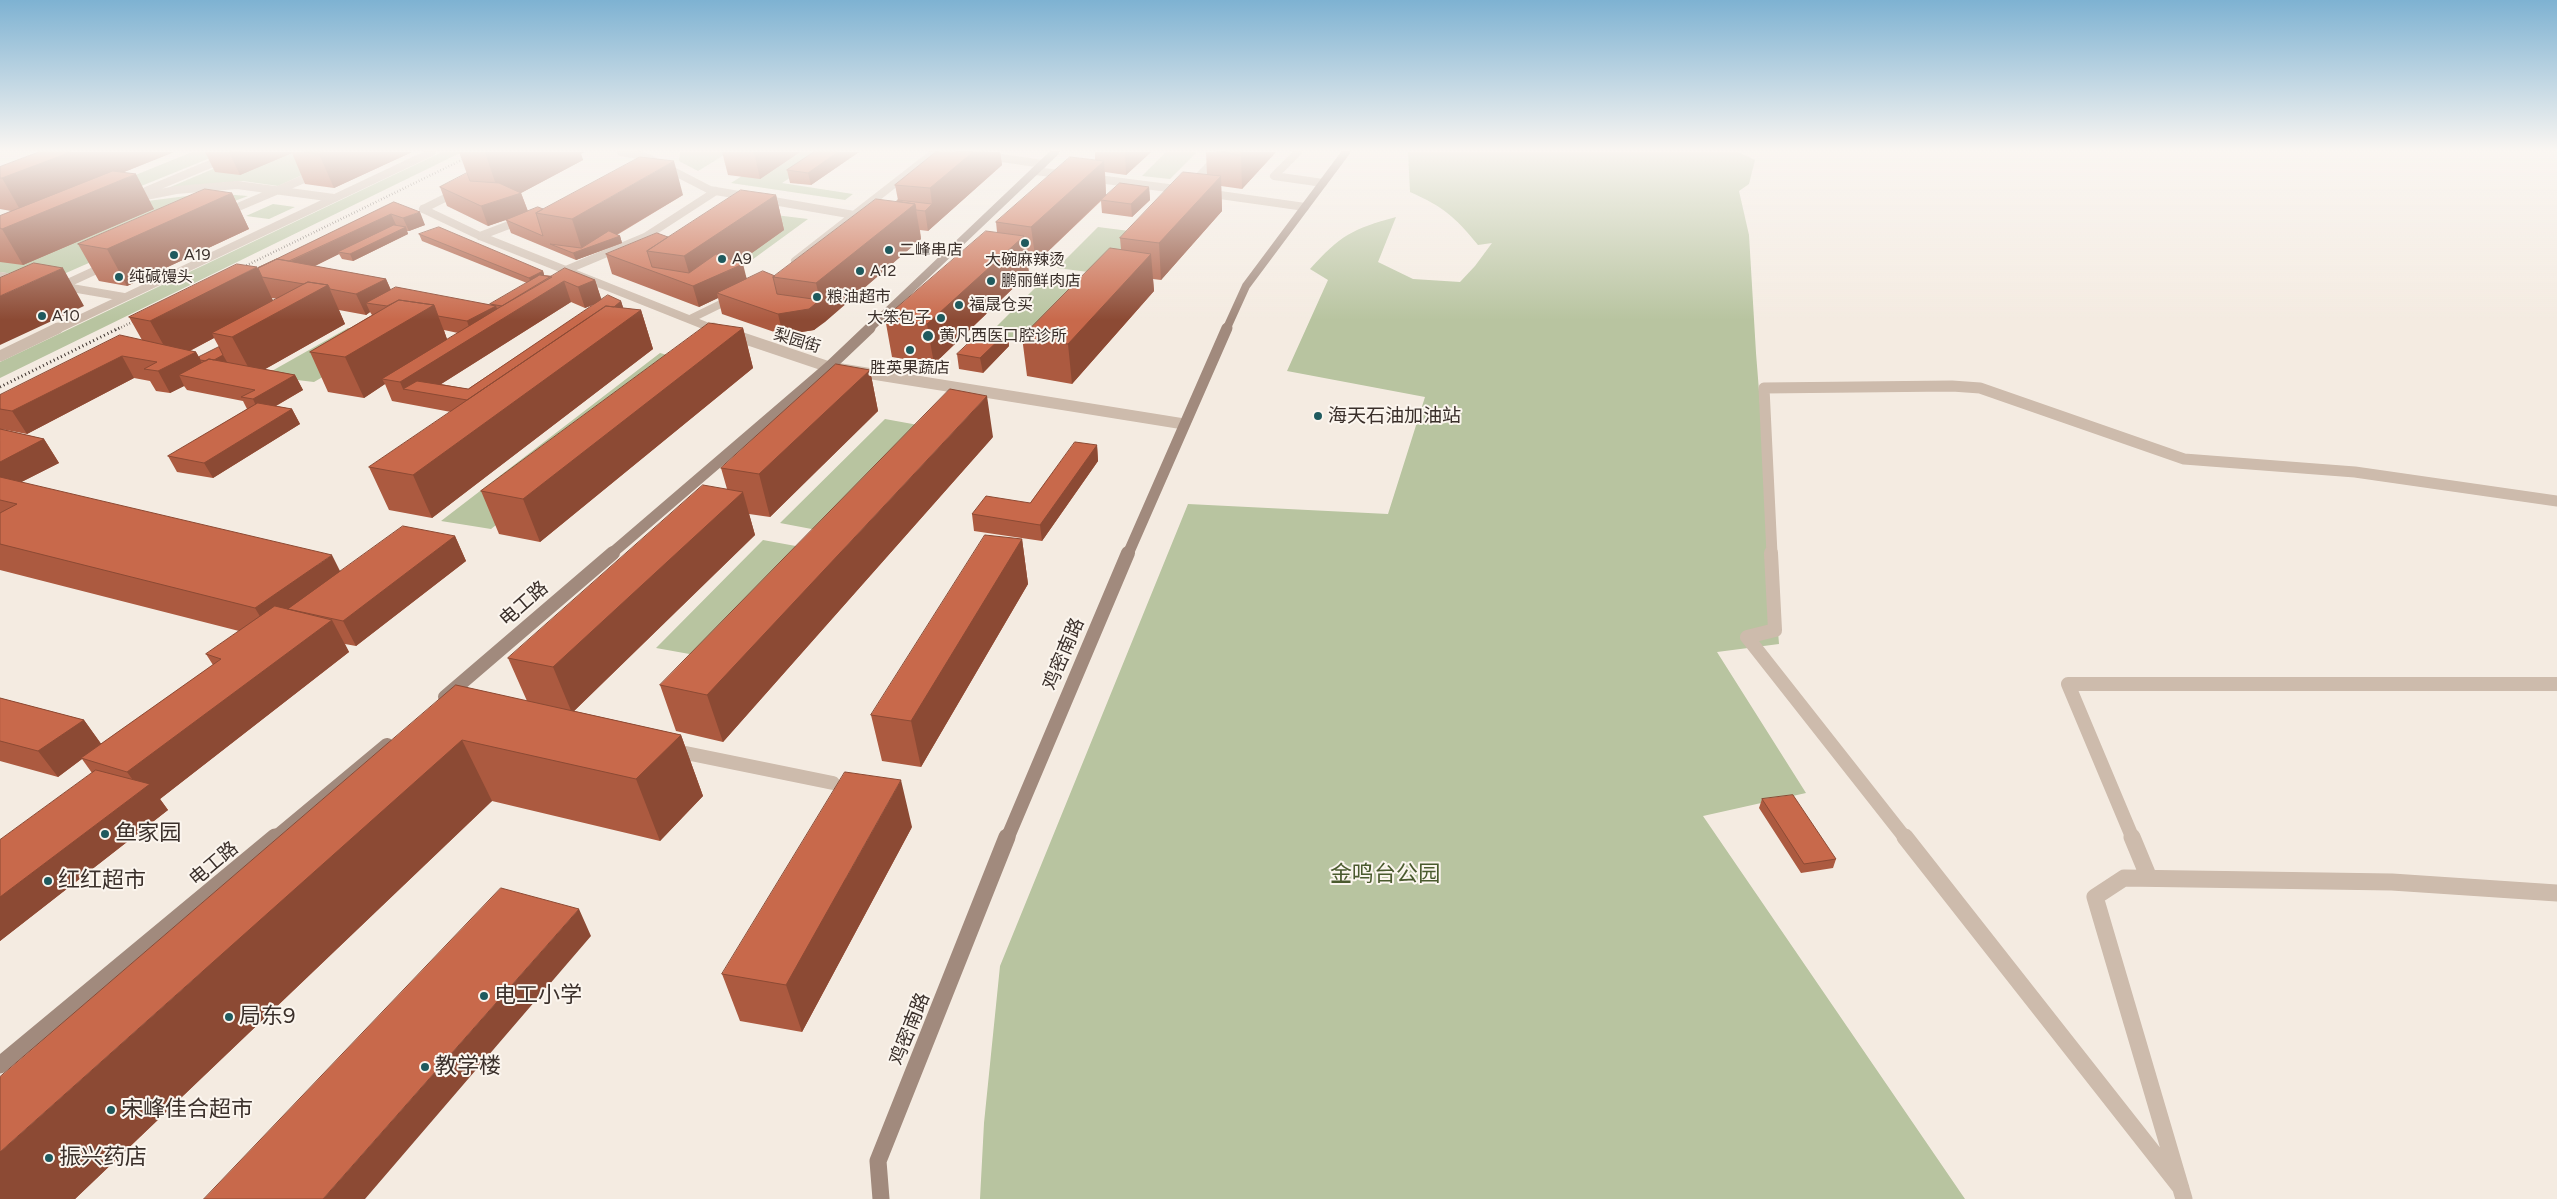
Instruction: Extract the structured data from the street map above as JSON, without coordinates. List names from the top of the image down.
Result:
{
  "streets": {
    "main road": ["电工路", "鸡密南路"],
    "street": ["梨园街"]
  },
  "crossings": [
    ["梨园街", "电工路"],
    ["梨园街", "鸡密南路"]
  ],
  "parks": ["金鸣台公园"],
  "places": [
    "大碗麻辣烫",
    "二峰串店",
    "A19",
    "A9",
    "A12",
    "纯碱馒头",
    "鹏丽鲜肉店",
    "粮油超市",
    "福晟仓买",
    "A10",
    "大笨包子",
    "黄凡西医口腔诊所",
    "胜英果蔬店",
    "海天石油加油站",
    "鱼家园",
    "红红超市",
    "电工小学",
    "局东9",
    "教学楼",
    "宋峰佳合超市",
    "振兴药店"
  ]
}
